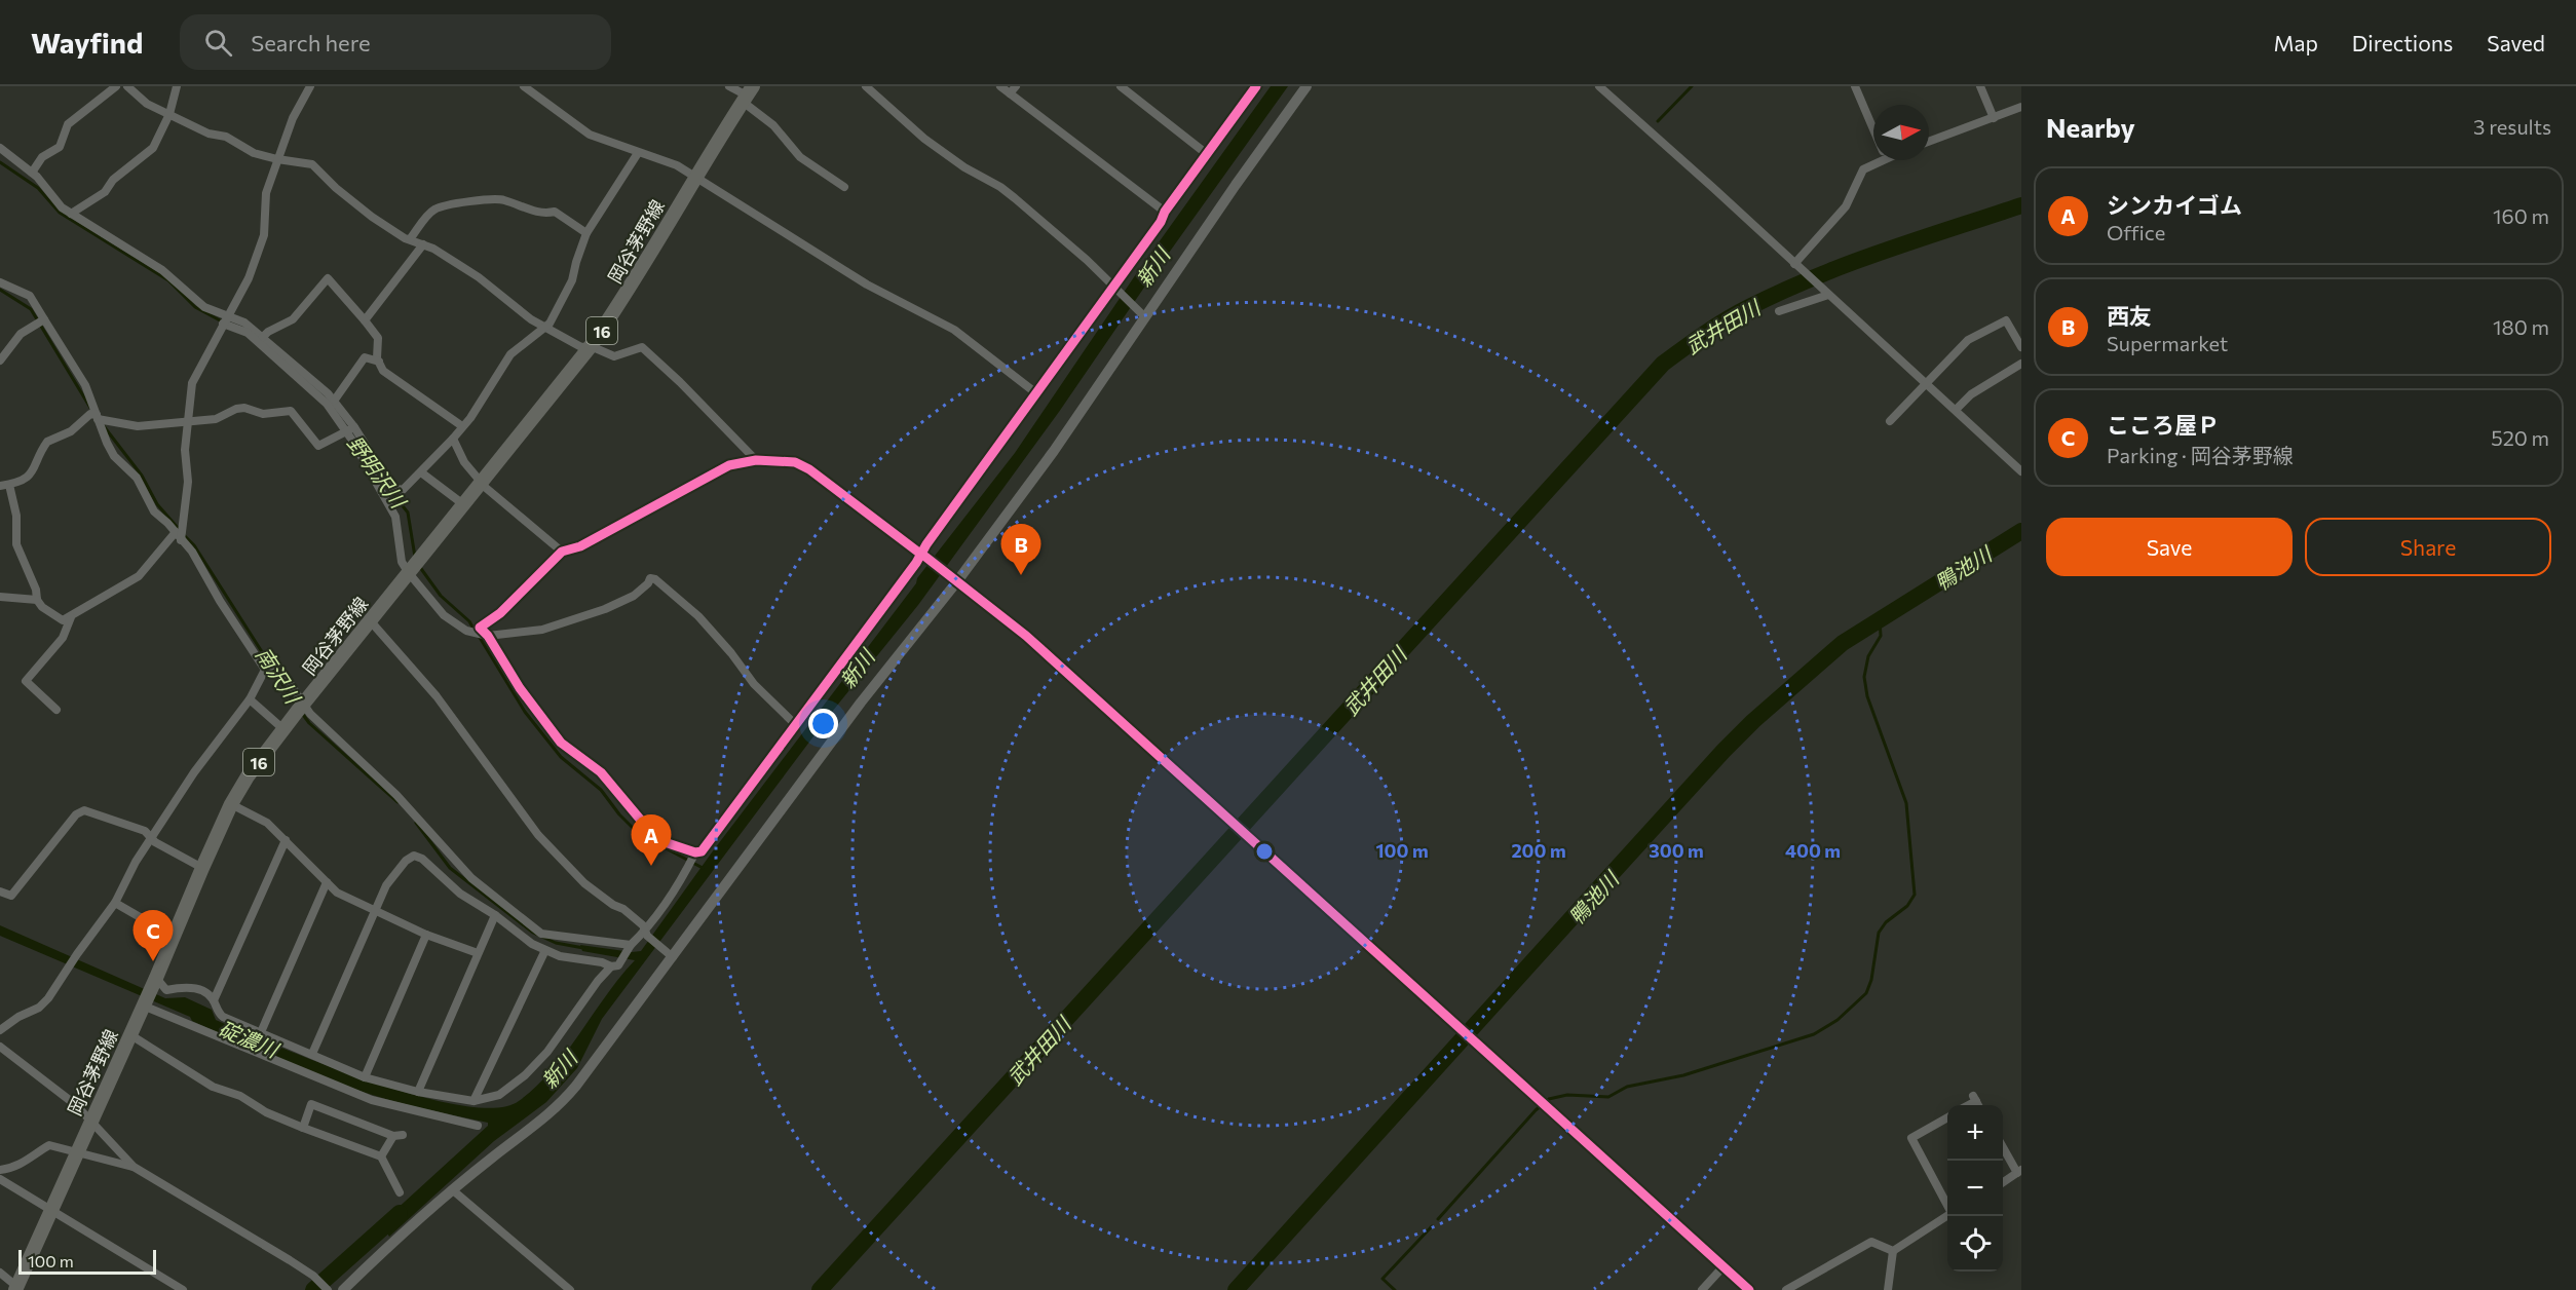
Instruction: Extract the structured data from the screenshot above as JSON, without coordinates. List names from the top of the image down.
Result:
{
  "streets": {
    "main road": ["岡谷茅野線", "16"]
  },
  "water": [
    "新川",
    "武井田川",
    "野明沢川",
    "鴨池川",
    "南沢川",
    "碇濃川"
  ],
  "scale_bar": "100 m",
  "north": "right",
  "page": {
    "header": "Wayfind",
    "search": "Search here",
    "nav": ["Map", "Directions", "Saved"],
    "heading": ["Nearby", "3 results"],
    "list": [
      {
        "mark": "A",
        "name": "シンカイゴム",
        "note": "Office",
        "value": "160 m"
      },
      {
        "mark": "B",
        "name": "西友",
        "note": "Supermarket",
        "value": "180 m"
      },
      {
        "mark": "C",
        "name": "こころ屋Ｐ",
        "note": "Parking · 岡谷茅野線",
        "value": "520 m"
      }
    ],
    "buttons": ["Save", "Share"],
    "pins": ["B", "A", "C"],
    "map_buttons": ["+", "−"],
    "scale": "100 m"
  },
  "rings": [
    "100 m",
    "200 m",
    "300 m",
    "400 m"
  ]
}
